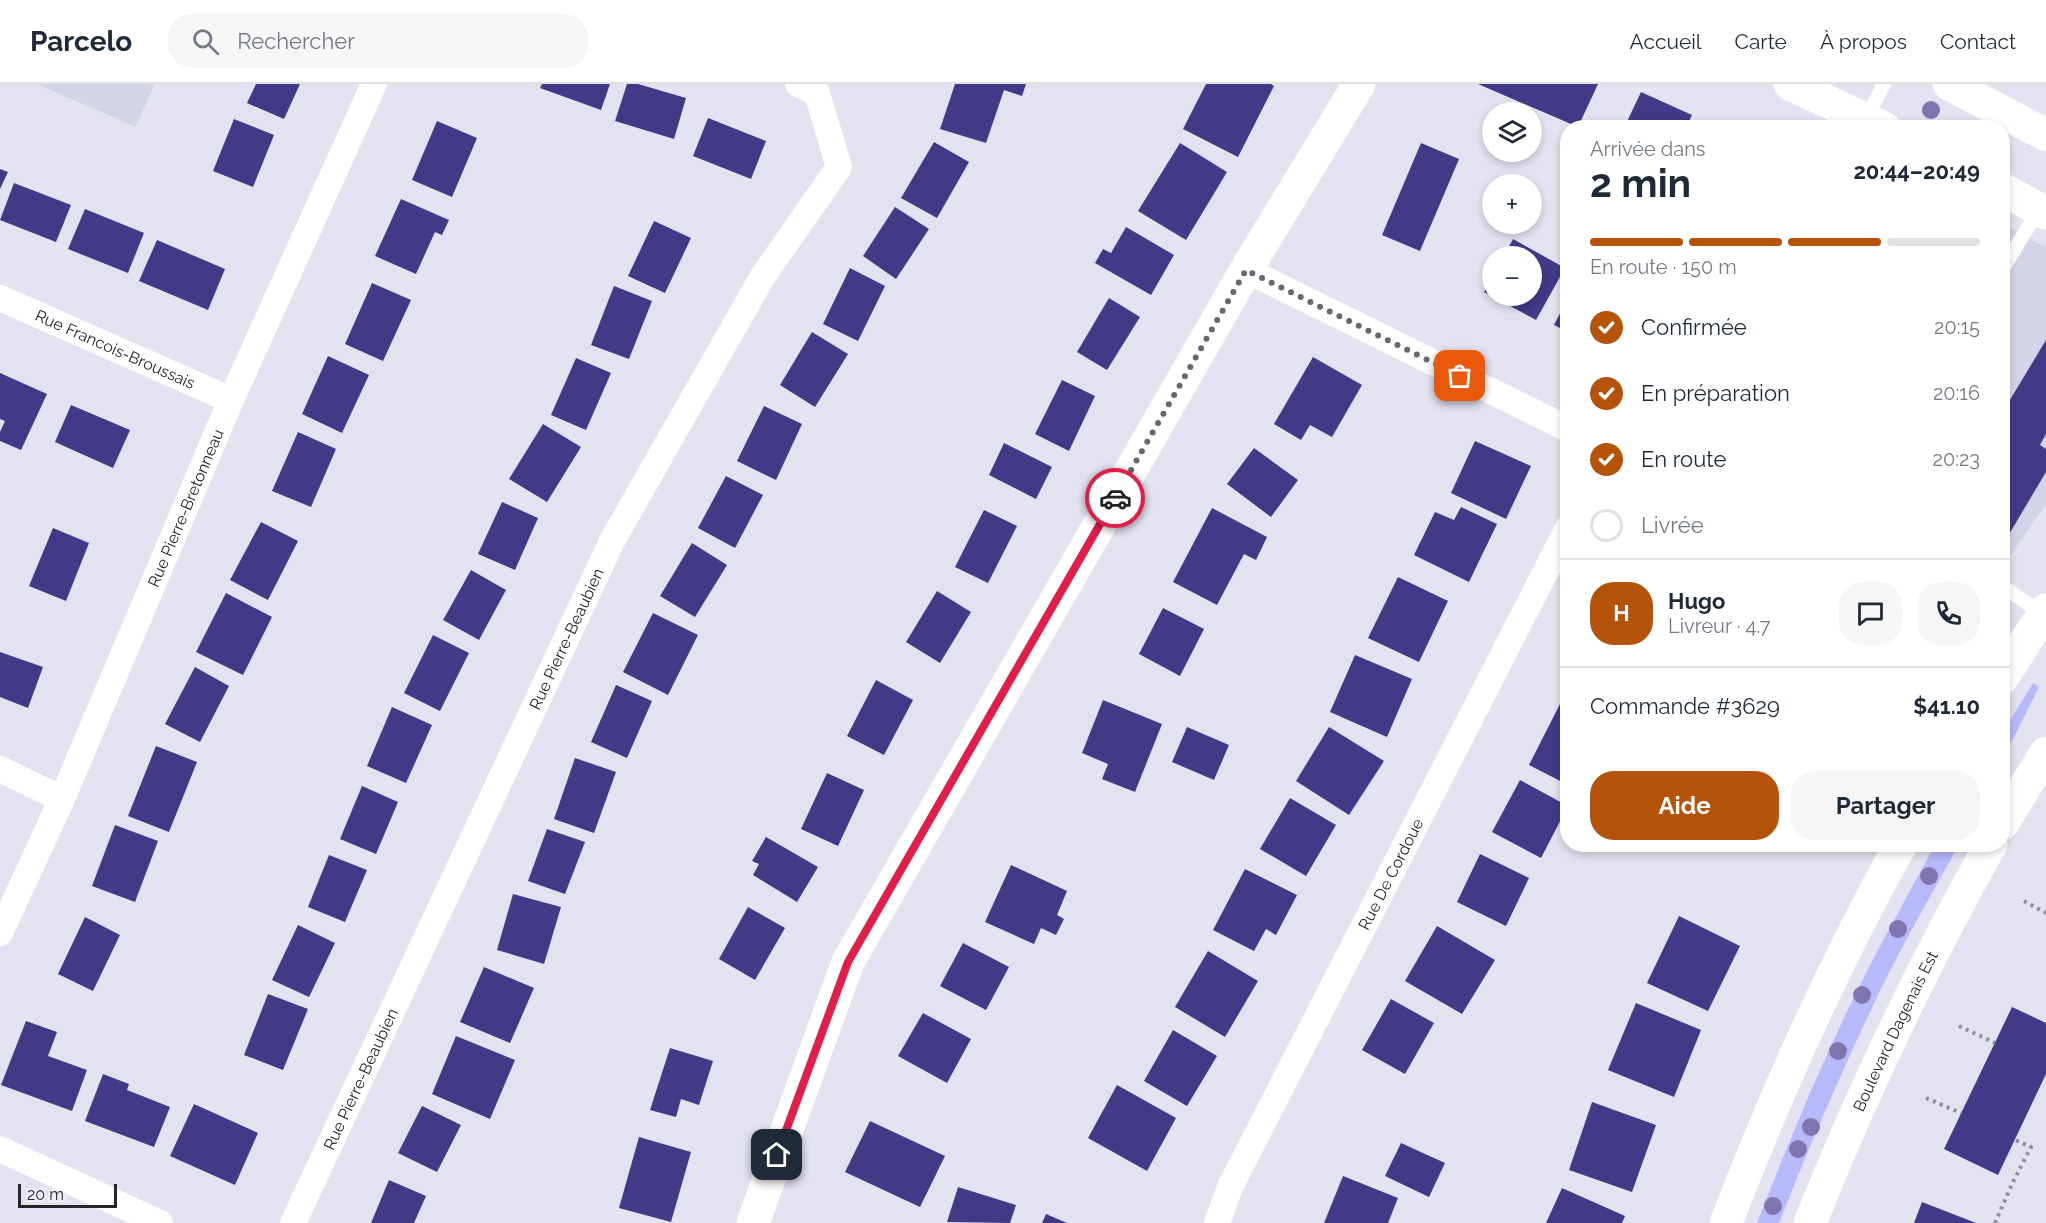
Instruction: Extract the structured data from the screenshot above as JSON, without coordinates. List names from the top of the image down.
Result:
{
  "streets": {
    "street": [
      "Rue Francois-Broussais",
      "Rue Pierre-Bretonneau",
      "Rue Pierre-Beaubien",
      "Rue De Cordoue",
      "Boulevard Dagenais Est"
    ]
  },
  "crossings": [
    ["Rue Francois-Broussais", "Rue Pierre-Bretonneau"]
  ],
  "scale_bar": "20 m",
  "page": {
    "header": "Parcelo",
    "search": "Rechercher",
    "nav": [
      "Accueil",
      "Carte",
      "À propos",
      "Contact"
    ],
    "map_buttons": ["+", "−"],
    "heading": ["2 min", "Arrivée dans", "20:44–20:49"],
    "panel": [
      "Hugo",
      "Livreur · 4.7",
      "Commande #3629",
      "$41.10"
    ],
    "bar": "En route · 150 m",
    "list": [
      ["Confirmée", "20:15"],
      ["En préparation", "20:16"],
      ["En route", "20:23"],
      "Livrée"
    ],
    "round": "H",
    "buttons": ["Aide", "Partager"],
    "scale": "20 m"
  }
}
